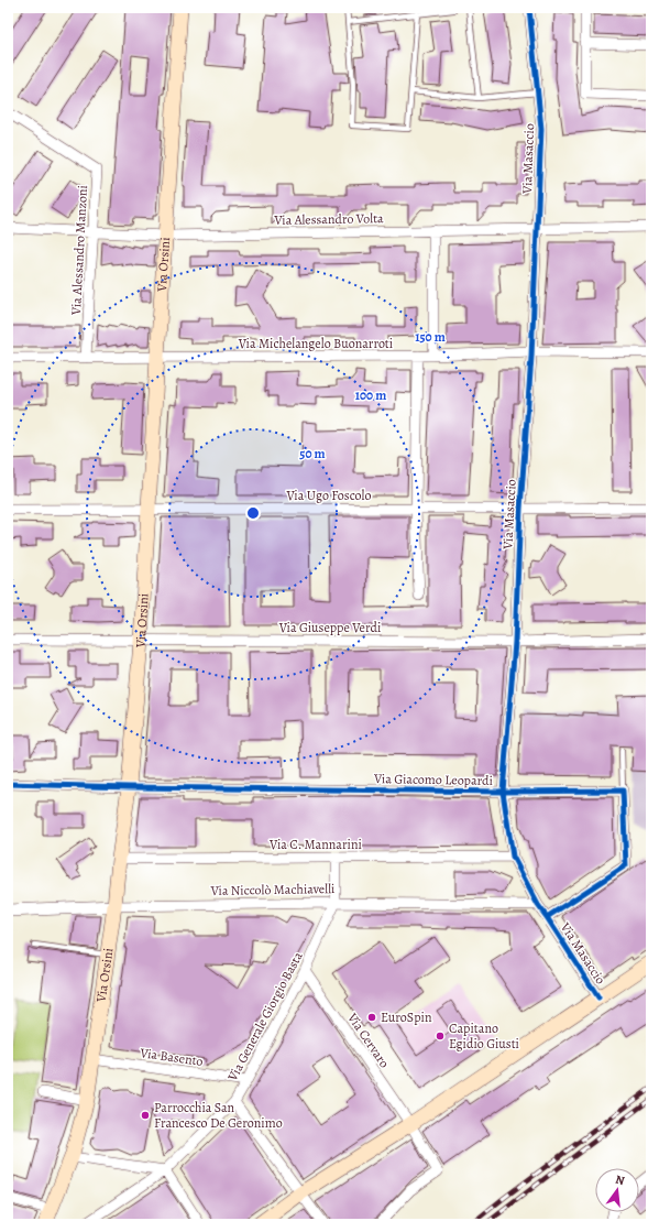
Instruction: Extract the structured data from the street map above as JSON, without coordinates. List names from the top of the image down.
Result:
{
  "streets": {
    "main road": ["Via Orsini"],
    "street": [
      "Via Masaccio",
      "Via Alessandro Volta",
      "Via Alessandro Manzoni",
      "Via Michelangelo Buonarroti",
      "Via Ugo Foscolo",
      "Via Giuseppe Verdi",
      "Via Giacomo Leopardi",
      "Via C. Mannarini",
      "Via Niccolò Machiavelli",
      "Via Generale Giorgio Basta",
      "Via Cervaro",
      "Via Basento"
    ]
  },
  "crossings": [
    ["Via Masaccio", "Via Alessandro Volta"],
    ["Via Masaccio", "Via Michelangelo Buonarroti"],
    ["Via Masaccio", "Via Ugo Foscolo"],
    ["Via Masaccio", "Via Giuseppe Verdi"],
    ["Via Masaccio", "Via Giacomo Leopardi"],
    ["Via Masaccio", "Via C. Mannarini"],
    ["Via Masaccio", "Via Niccolò Machiavelli"],
    ["Via Alessandro Volta", "Via Alessandro Manzoni"],
    ["Via Alessandro Volta", "Via Orsini"],
    ["Via Alessandro Manzoni", "Via Michelangelo Buonarroti"],
    ["Via Orsini", "Via Michelangelo Buonarroti"],
    ["Via Orsini", "Via Ugo Foscolo"],
    ["Via Orsini", "Via Giuseppe Verdi"],
    ["Via Orsini", "Via Giacomo Leopardi"],
    ["Via Orsini", "Via C. Mannarini"],
    ["Via Orsini", "Via Niccolò Machiavelli"],
    ["Via Orsini", "Via Basento"],
    ["Via C. Mannarini", "Via Generale Giorgio Basta"],
    ["Via Niccolò Machiavelli", "Via Generale Giorgio Basta"],
    ["Via Generale Giorgio Basta", "Via Cervaro"],
    ["Via Generale Giorgio Basta", "Via Basento"]
  ],
  "places": ["EuroSpin", "Capitano Egidio Giusti", "Parrocchia San Francesco De Geronimo"],
  "north": "top",
  "rings": ["150 m", "100 m", "50 m"]
}
